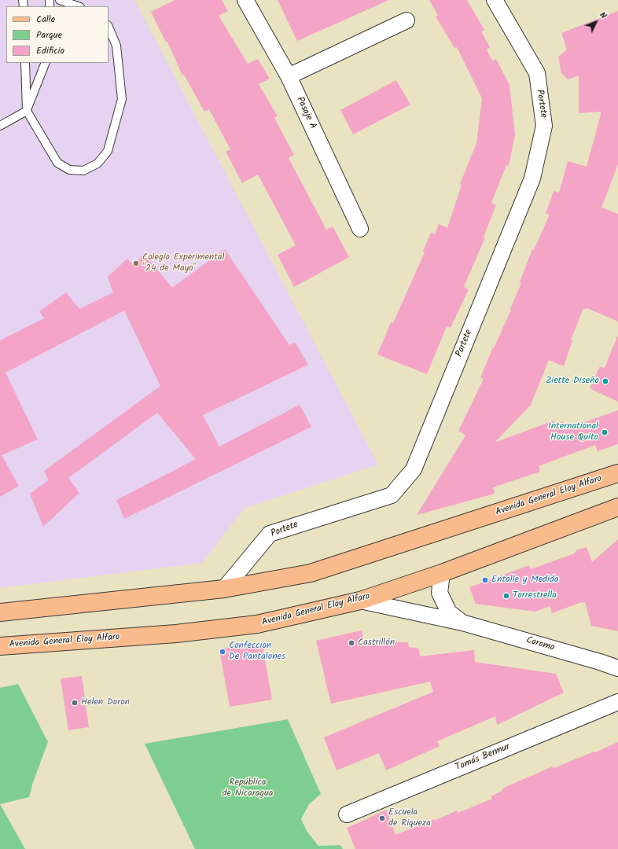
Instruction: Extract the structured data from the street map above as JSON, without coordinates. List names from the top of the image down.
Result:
{
  "streets": {
    "main road": ["Avenida General Eloy Alfaro"],
    "street": [
      "Portete",
      "Pasaje A",
      "Coremo",
      "Tomás Bermur"
    ]
  },
  "crossings": [
    ["Portete", "Avenida General Eloy Alfaro"],
    ["Avenida General Eloy Alfaro", "Coremo"]
  ],
  "parks": ["República de Nicaragua"],
  "places": [
    "Colegio Experimental \"24 de Mayo\"",
    "Ziette Diseño",
    "International House Quito",
    "Entalle y Medida",
    "Torrestrella",
    "Castrillón",
    "Confeccion De Pantalones",
    "Helen Doron",
    "Escuela de Riqueza"
  ],
  "legend": ["Calle", "Parque", "Edificio"],
  "north": "top right"
}
